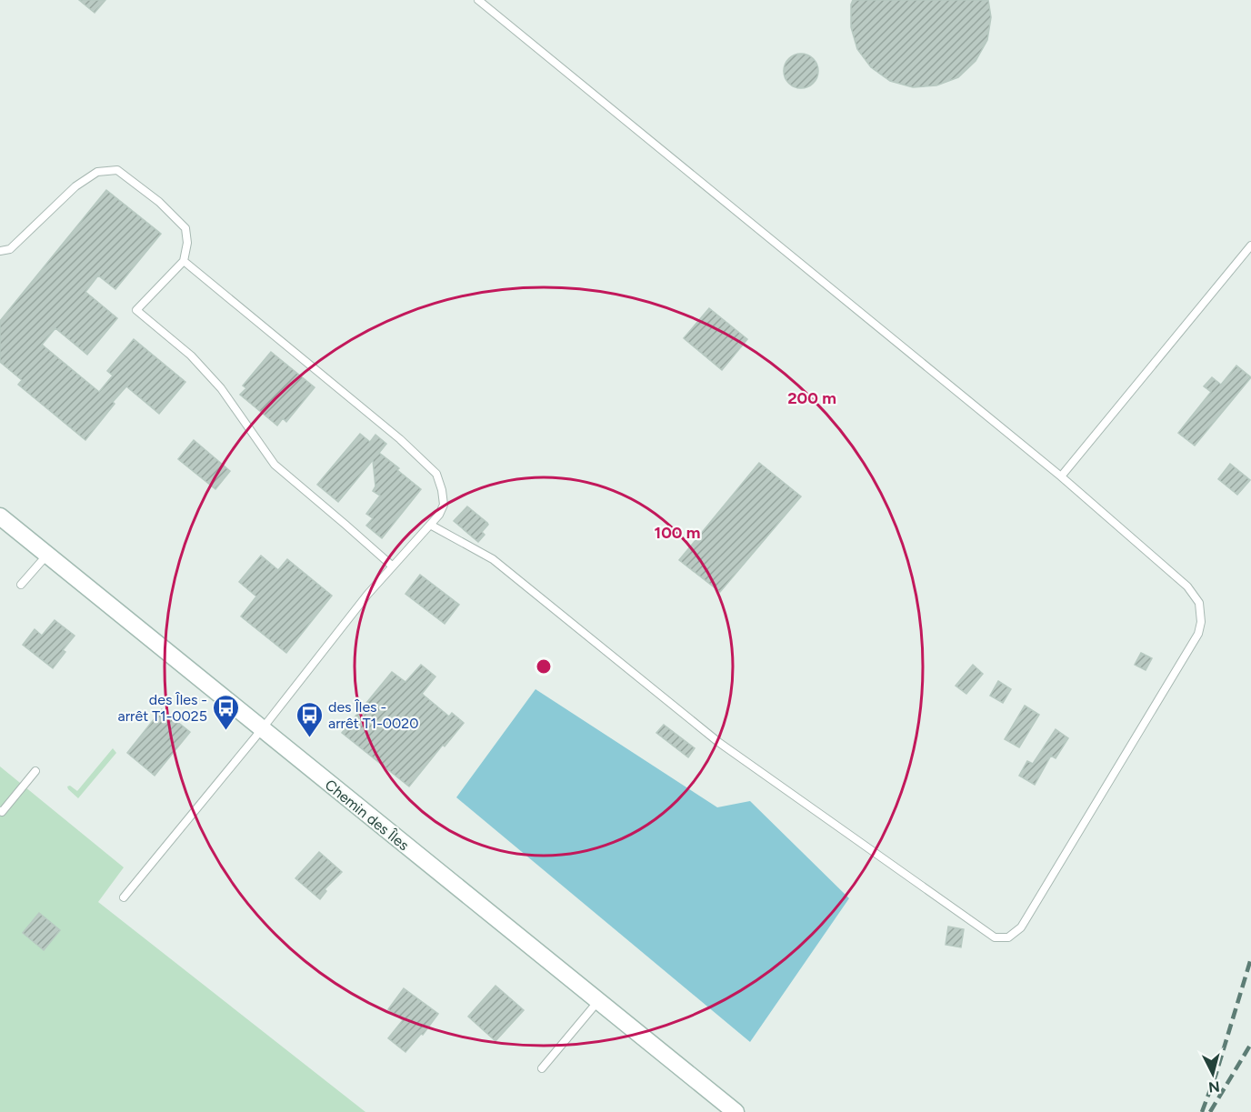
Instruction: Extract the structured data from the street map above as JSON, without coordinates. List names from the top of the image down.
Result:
{
  "streets": {
    "main road": ["Chemin des Îles"]
  },
  "places": {
    "bus stop": ["des Îles - arrêt T1-0025", "des Îles - arrêt T1-0020"]
  },
  "north": "bottom",
  "rings": ["200 m", "100 m"]
}
